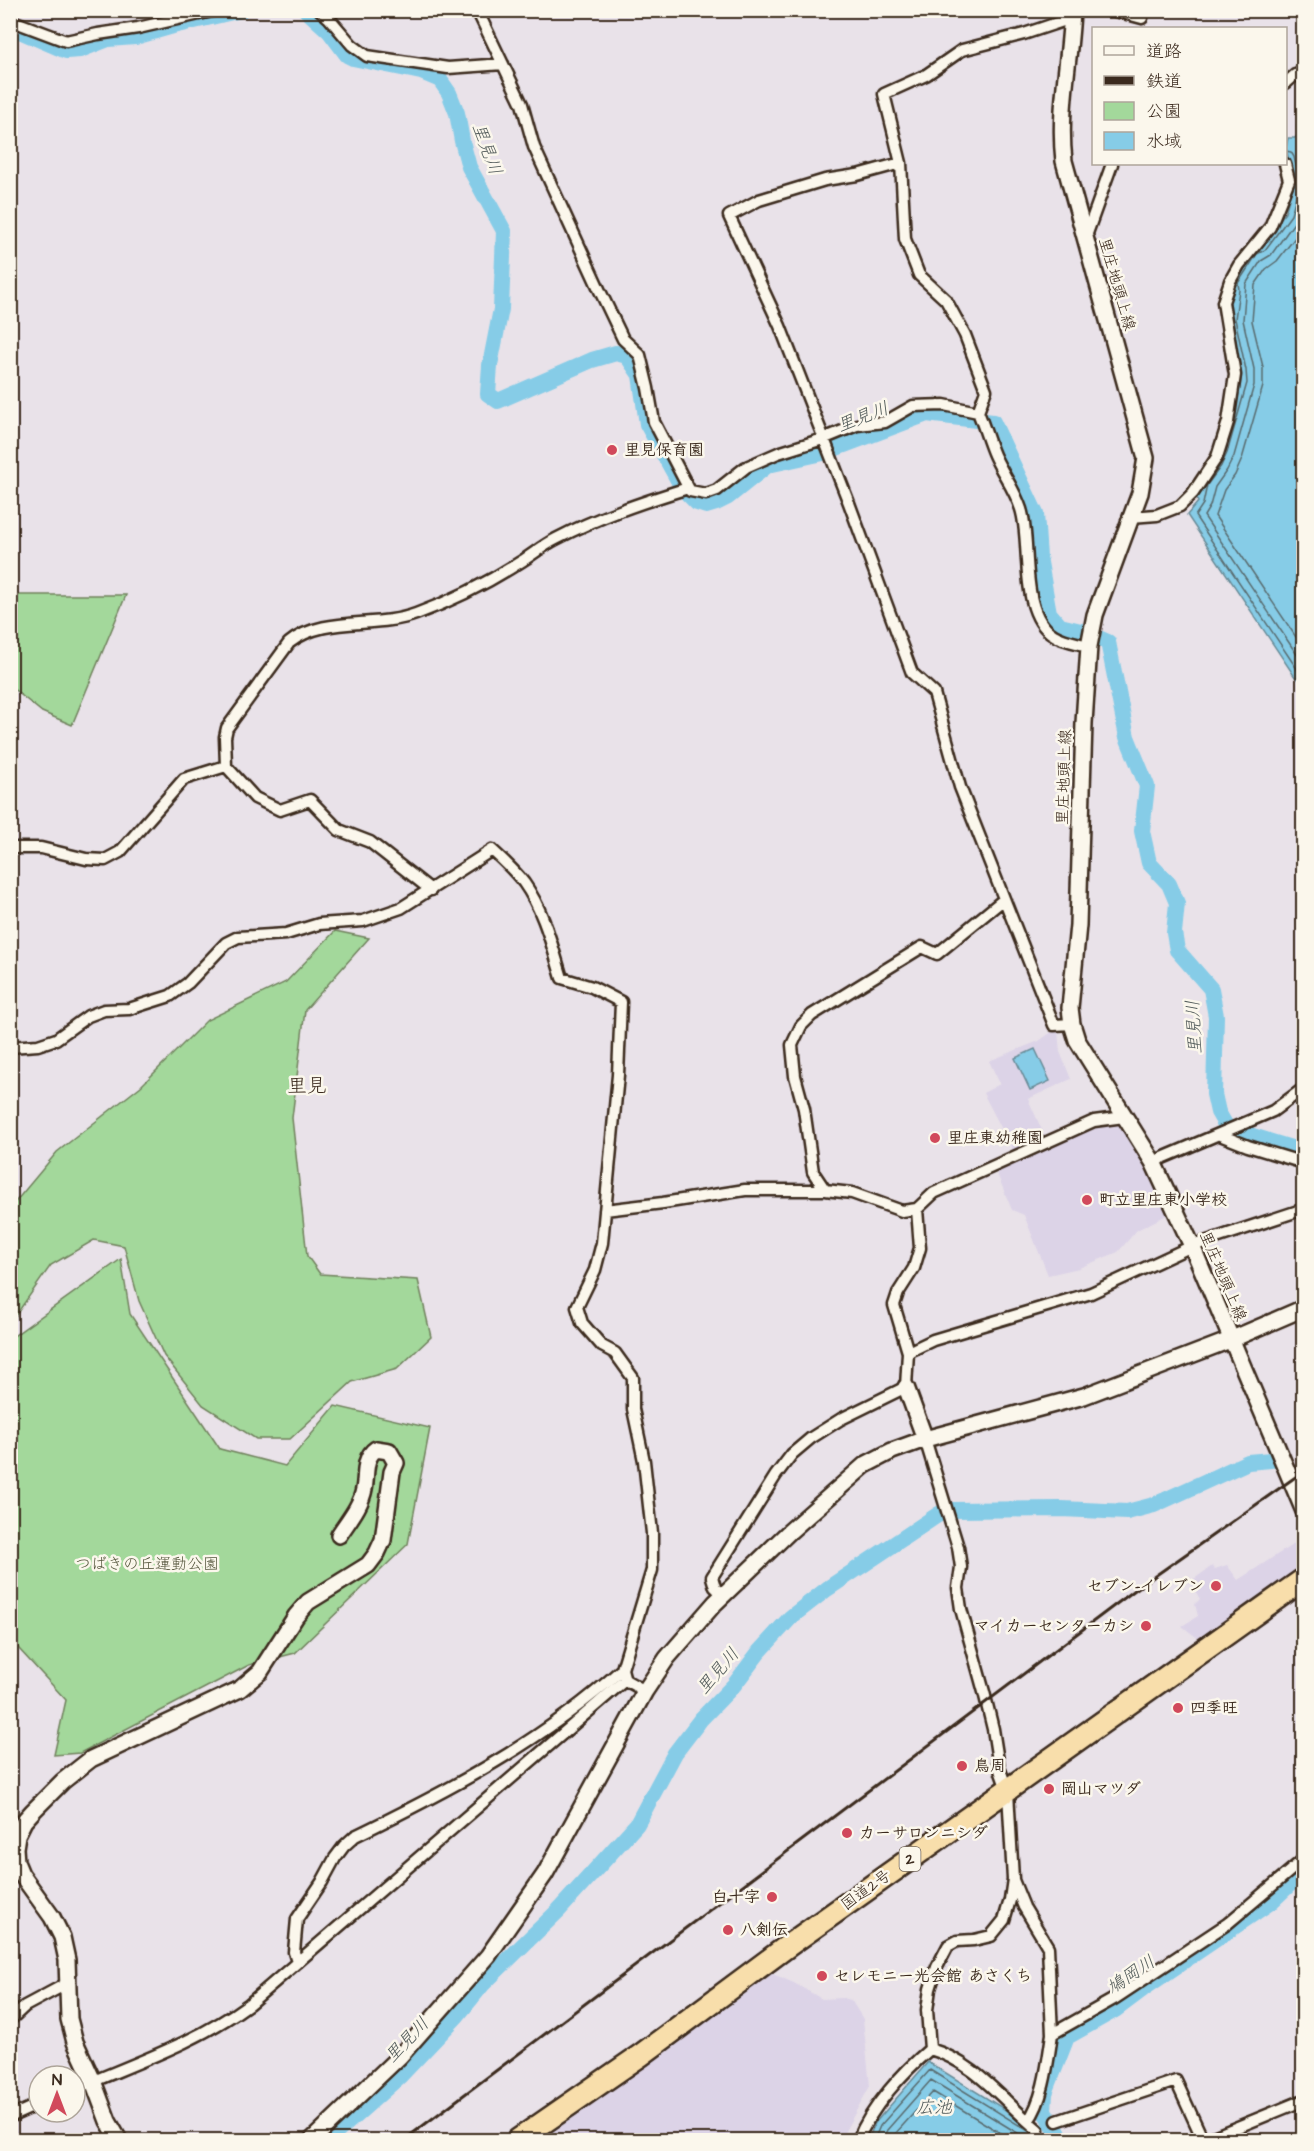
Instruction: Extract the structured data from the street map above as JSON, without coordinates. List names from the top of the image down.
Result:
{
  "streets": {
    "highway": ["2", "国道2号"],
    "street": ["里庄地頭上線"]
  },
  "districts": ["里見"],
  "water": ["里見川", "鳩岡川", "広池"],
  "parks": ["つばきの丘運動公園"],
  "places": [
    "里見保育園",
    "里庄東幼稚園",
    "町立里庄東小学校",
    "セブン-イレブン",
    "マイカーセンターカシ",
    "四季旺",
    "鳥周",
    "岡山マツダ",
    "カーサロンニシダ",
    "白十字",
    "八剣伝",
    "セレモニー光会館 あさくち"
  ],
  "legend": [
    "道路",
    "鉄道",
    "公園",
    "水域"
  ],
  "north": "top"
}
